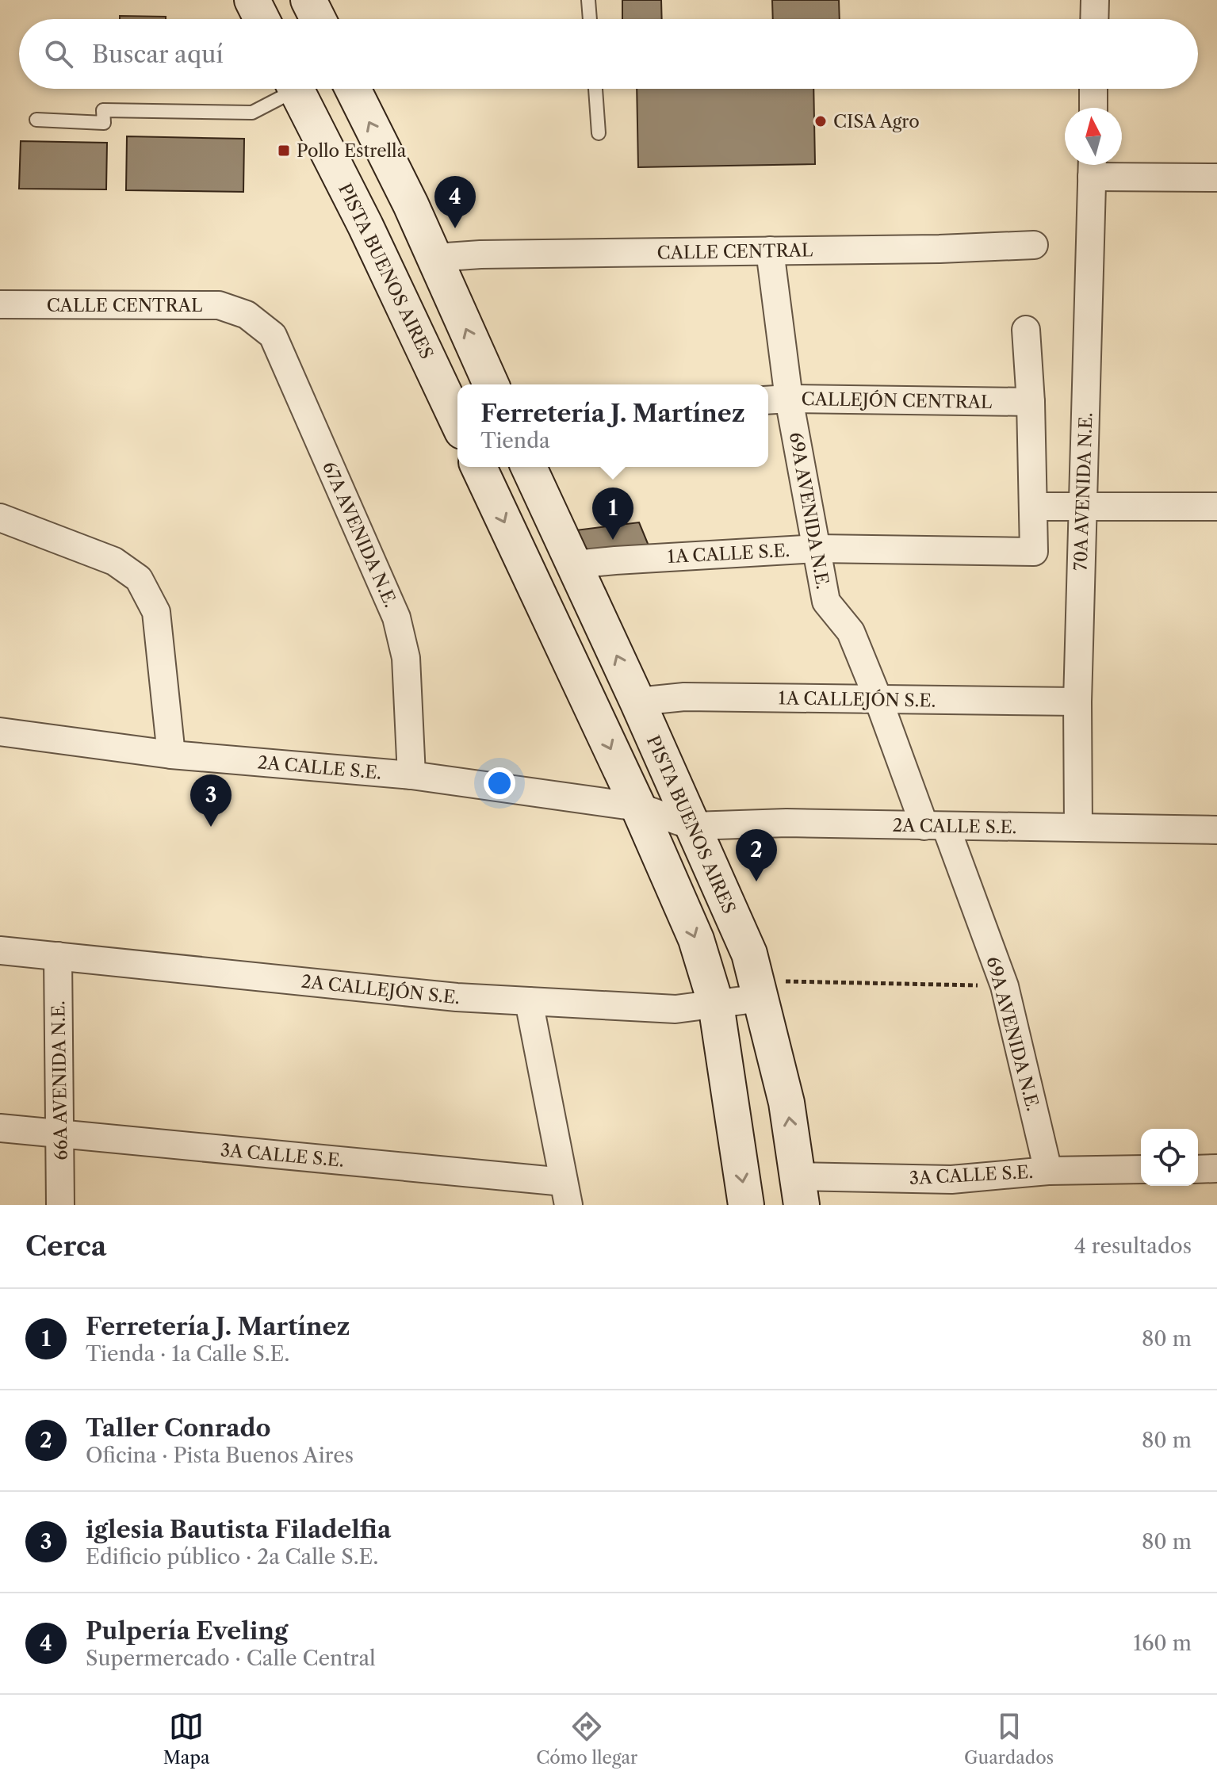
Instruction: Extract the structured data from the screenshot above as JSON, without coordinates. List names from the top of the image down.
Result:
{
  "streets": {
    "main road": ["PISTA BUENOS AIRES"],
    "street": [
      "CALLE CENTRAL",
      "CALLEJÓN CENTRAL",
      "70A AVENIDA N.E.",
      "69A AVENIDA N.E.",
      "67A AVENIDA N.E.",
      "1A CALLE S.E.",
      "1A CALLEJÓN S.E.",
      "2A CALLE S.E.",
      "2A CALLEJÓN S.E.",
      "66A AVENIDA N.E.",
      "3A CALLE S.E."
    ]
  },
  "crossings": [
    ["CALLE CENTRAL", "69A AVENIDA N.E."],
    ["CALLE CENTRAL", "67A AVENIDA N.E."],
    ["PISTA BUENOS AIRES", "1A CALLE S.E."],
    ["PISTA BUENOS AIRES", "1A CALLEJÓN S.E."],
    ["PISTA BUENOS AIRES", "2A CALLE S.E."],
    ["PISTA BUENOS AIRES", "2A CALLEJÓN S.E."],
    ["PISTA BUENOS AIRES", "3A CALLE S.E."],
    ["CALLEJÓN CENTRAL", "69A AVENIDA N.E."],
    ["70A AVENIDA N.E.", "1A CALLEJÓN S.E."],
    ["70A AVENIDA N.E.", "2A CALLE S.E."],
    ["69A AVENIDA N.E.", "1A CALLE S.E."],
    ["69A AVENIDA N.E.", "1A CALLEJÓN S.E."],
    ["69A AVENIDA N.E.", "2A CALLE S.E."],
    ["69A AVENIDA N.E.", "3A CALLE S.E."],
    ["67A AVENIDA N.E.", "2A CALLE S.E."],
    ["2A CALLEJÓN S.E.", "66A AVENIDA N.E."],
    ["66A AVENIDA N.E.", "3A CALLE S.E."]
  ],
  "places": {
    "other": ["CISA Agro"],
    "transit": ["Pollo Estrella"]
  },
  "north": "top",
  "page": {
    "search": "Buscar aquí",
    "pins": [
      "4",
      "1",
      "3",
      "2"
    ],
    "popup": ["Ferretería J. Martínez", "Tienda"],
    "heading": ["Cerca", "4 resultados"],
    "list": [
      {
        "mark": "1",
        "name": "Ferretería J. Martínez",
        "note": "Tienda · 1a Calle S.E.",
        "value": "80 m"
      },
      {
        "mark": "2",
        "name": "Taller Conrado",
        "note": "Oficina · Pista Buenos Aires",
        "value": "80 m"
      },
      {
        "mark": "3",
        "name": "iglesia Bautista Filadelfia",
        "note": "Edificio público · 2a Calle S.E.",
        "value": "80 m"
      },
      {
        "mark": "4",
        "name": "Pulpería Eveling",
        "note": "Supermercado · Calle Central",
        "value": "160 m"
      }
    ],
    "nav": ["Mapa", "Cómo llegar", "Guardados"]
  }
}
